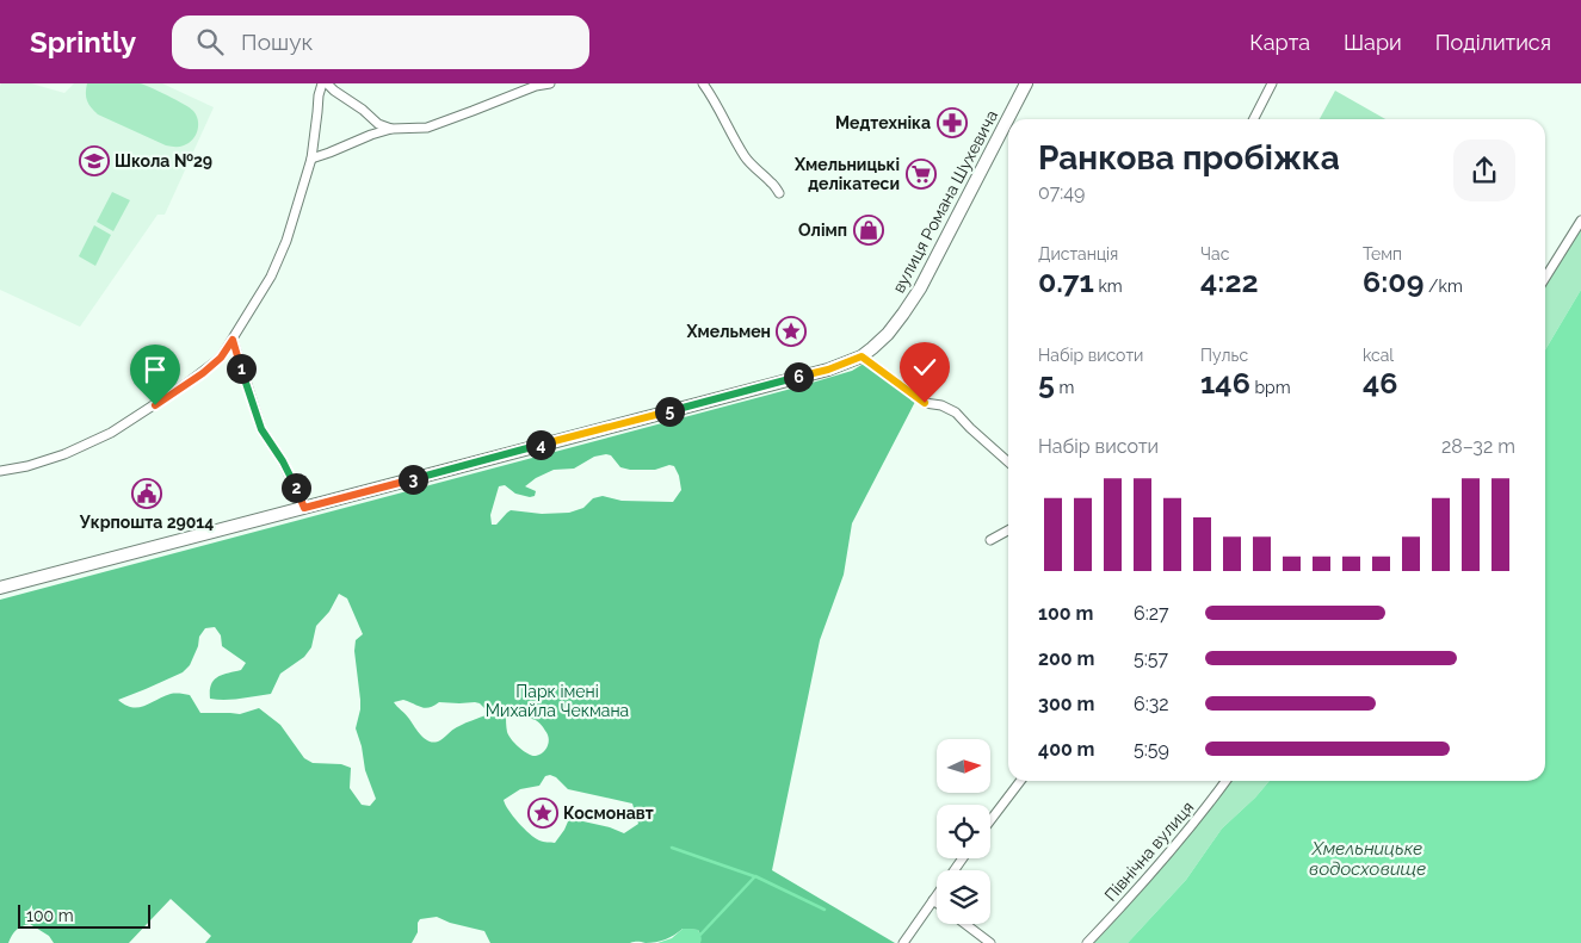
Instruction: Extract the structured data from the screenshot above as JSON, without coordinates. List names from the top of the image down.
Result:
{
  "streets": {
    "main road": ["вулиця Романа Шухевича"],
    "street": ["Північна вулиця"]
  },
  "water": ["Хмельницьке водосховище"],
  "parks": ["Парк імені Михайла Чекмана"],
  "places": {
    "pharmacy": ["Медтехнiка"],
    "school or university": ["Школа №29"],
    "supermarket": ["Хмельницькі делікатеси"],
    "shop": ["Олімп"],
    "place": ["Хмельмен", "Космонавт"],
    "public building": ["Укрпошта 29014"]
  },
  "scale_bar": "100 m",
  "north": "right",
  "page": {
    "header": "Sprintly",
    "search": "Пошук",
    "nav": ["Карта", "Шари", "Поділитися"],
    "heading": ["Ранкова пробіжка", "07:49"],
    "stats": [
      ["Дистанція", "0.71 km"],
      ["Час", "4:22"],
      ["Темп", "6:09 /km"],
      ["Набір висоти", "5 m"],
      ["Пульс", "146 bpm"],
      ["kcal", "46"]
    ],
    "pins": [
      "1",
      "6",
      "5",
      "4",
      "3",
      "2"
    ],
    "chart": ["Набір висоти", "28–32 m"],
    "list": [
      {
        "name": "100 m",
        "note": "6:27"
      },
      {
        "name": "200 m",
        "note": "5:57"
      },
      {
        "name": "300 m",
        "note": "6:32"
      },
      {
        "name": "400 m",
        "note": "5:59"
      }
    ],
    "scale": "100 m"
  }
}
